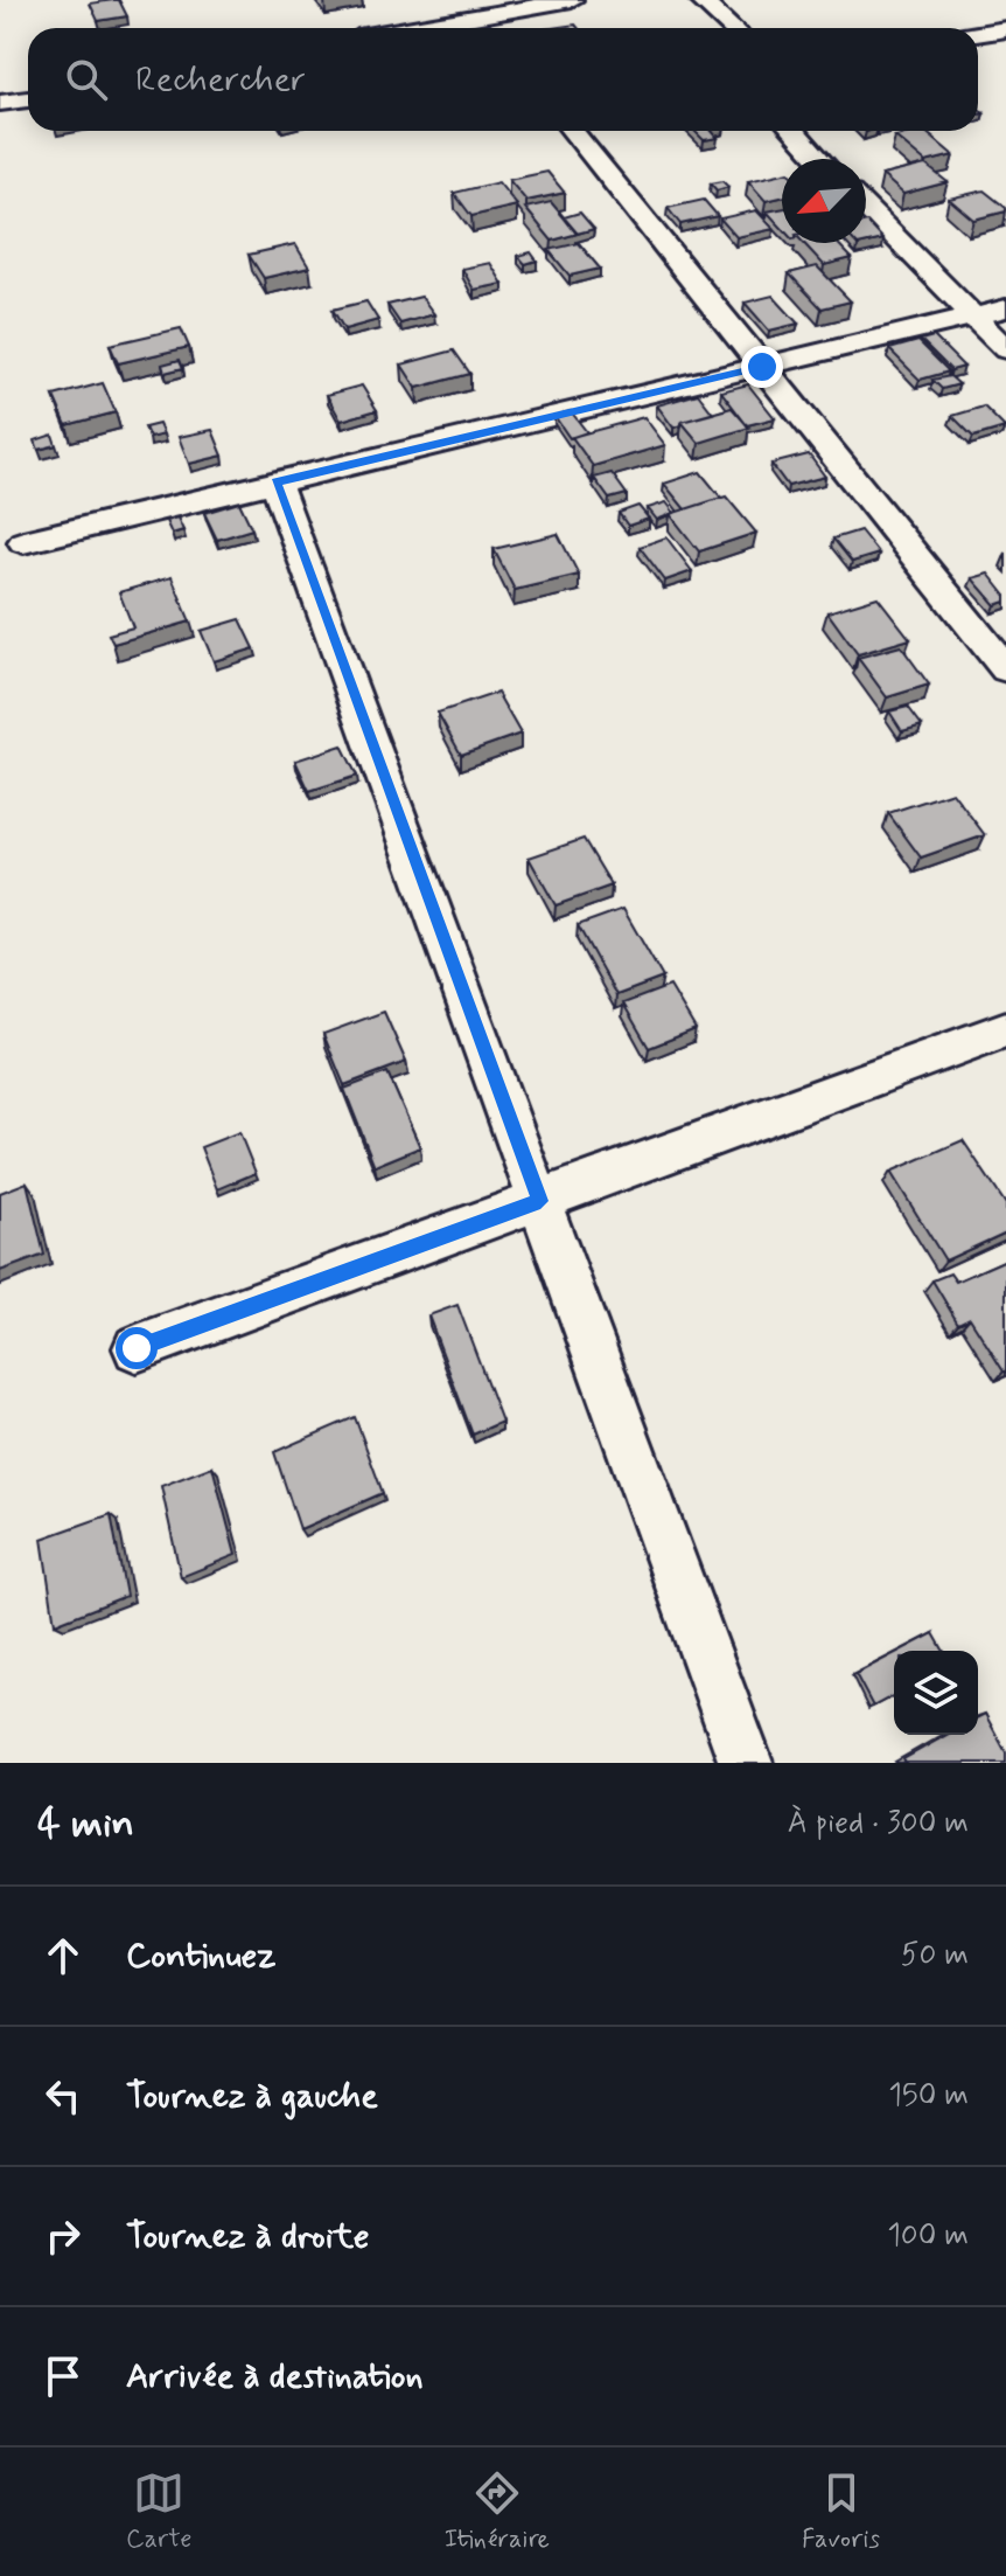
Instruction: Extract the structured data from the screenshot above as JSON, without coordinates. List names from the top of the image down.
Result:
{
  "north": "bottom left",
  "page": {
    "search": "Rechercher",
    "heading": ["4 min", "À pied · 300 m"],
    "list": [
      ["Continuez", "50 m"],
      ["Tournez à gauche", "150 m"],
      ["Tournez à droite", "100 m"],
      "Arrivée à destination"
    ],
    "nav": ["Carte", "Itinéraire", "Favoris"]
  }
}
